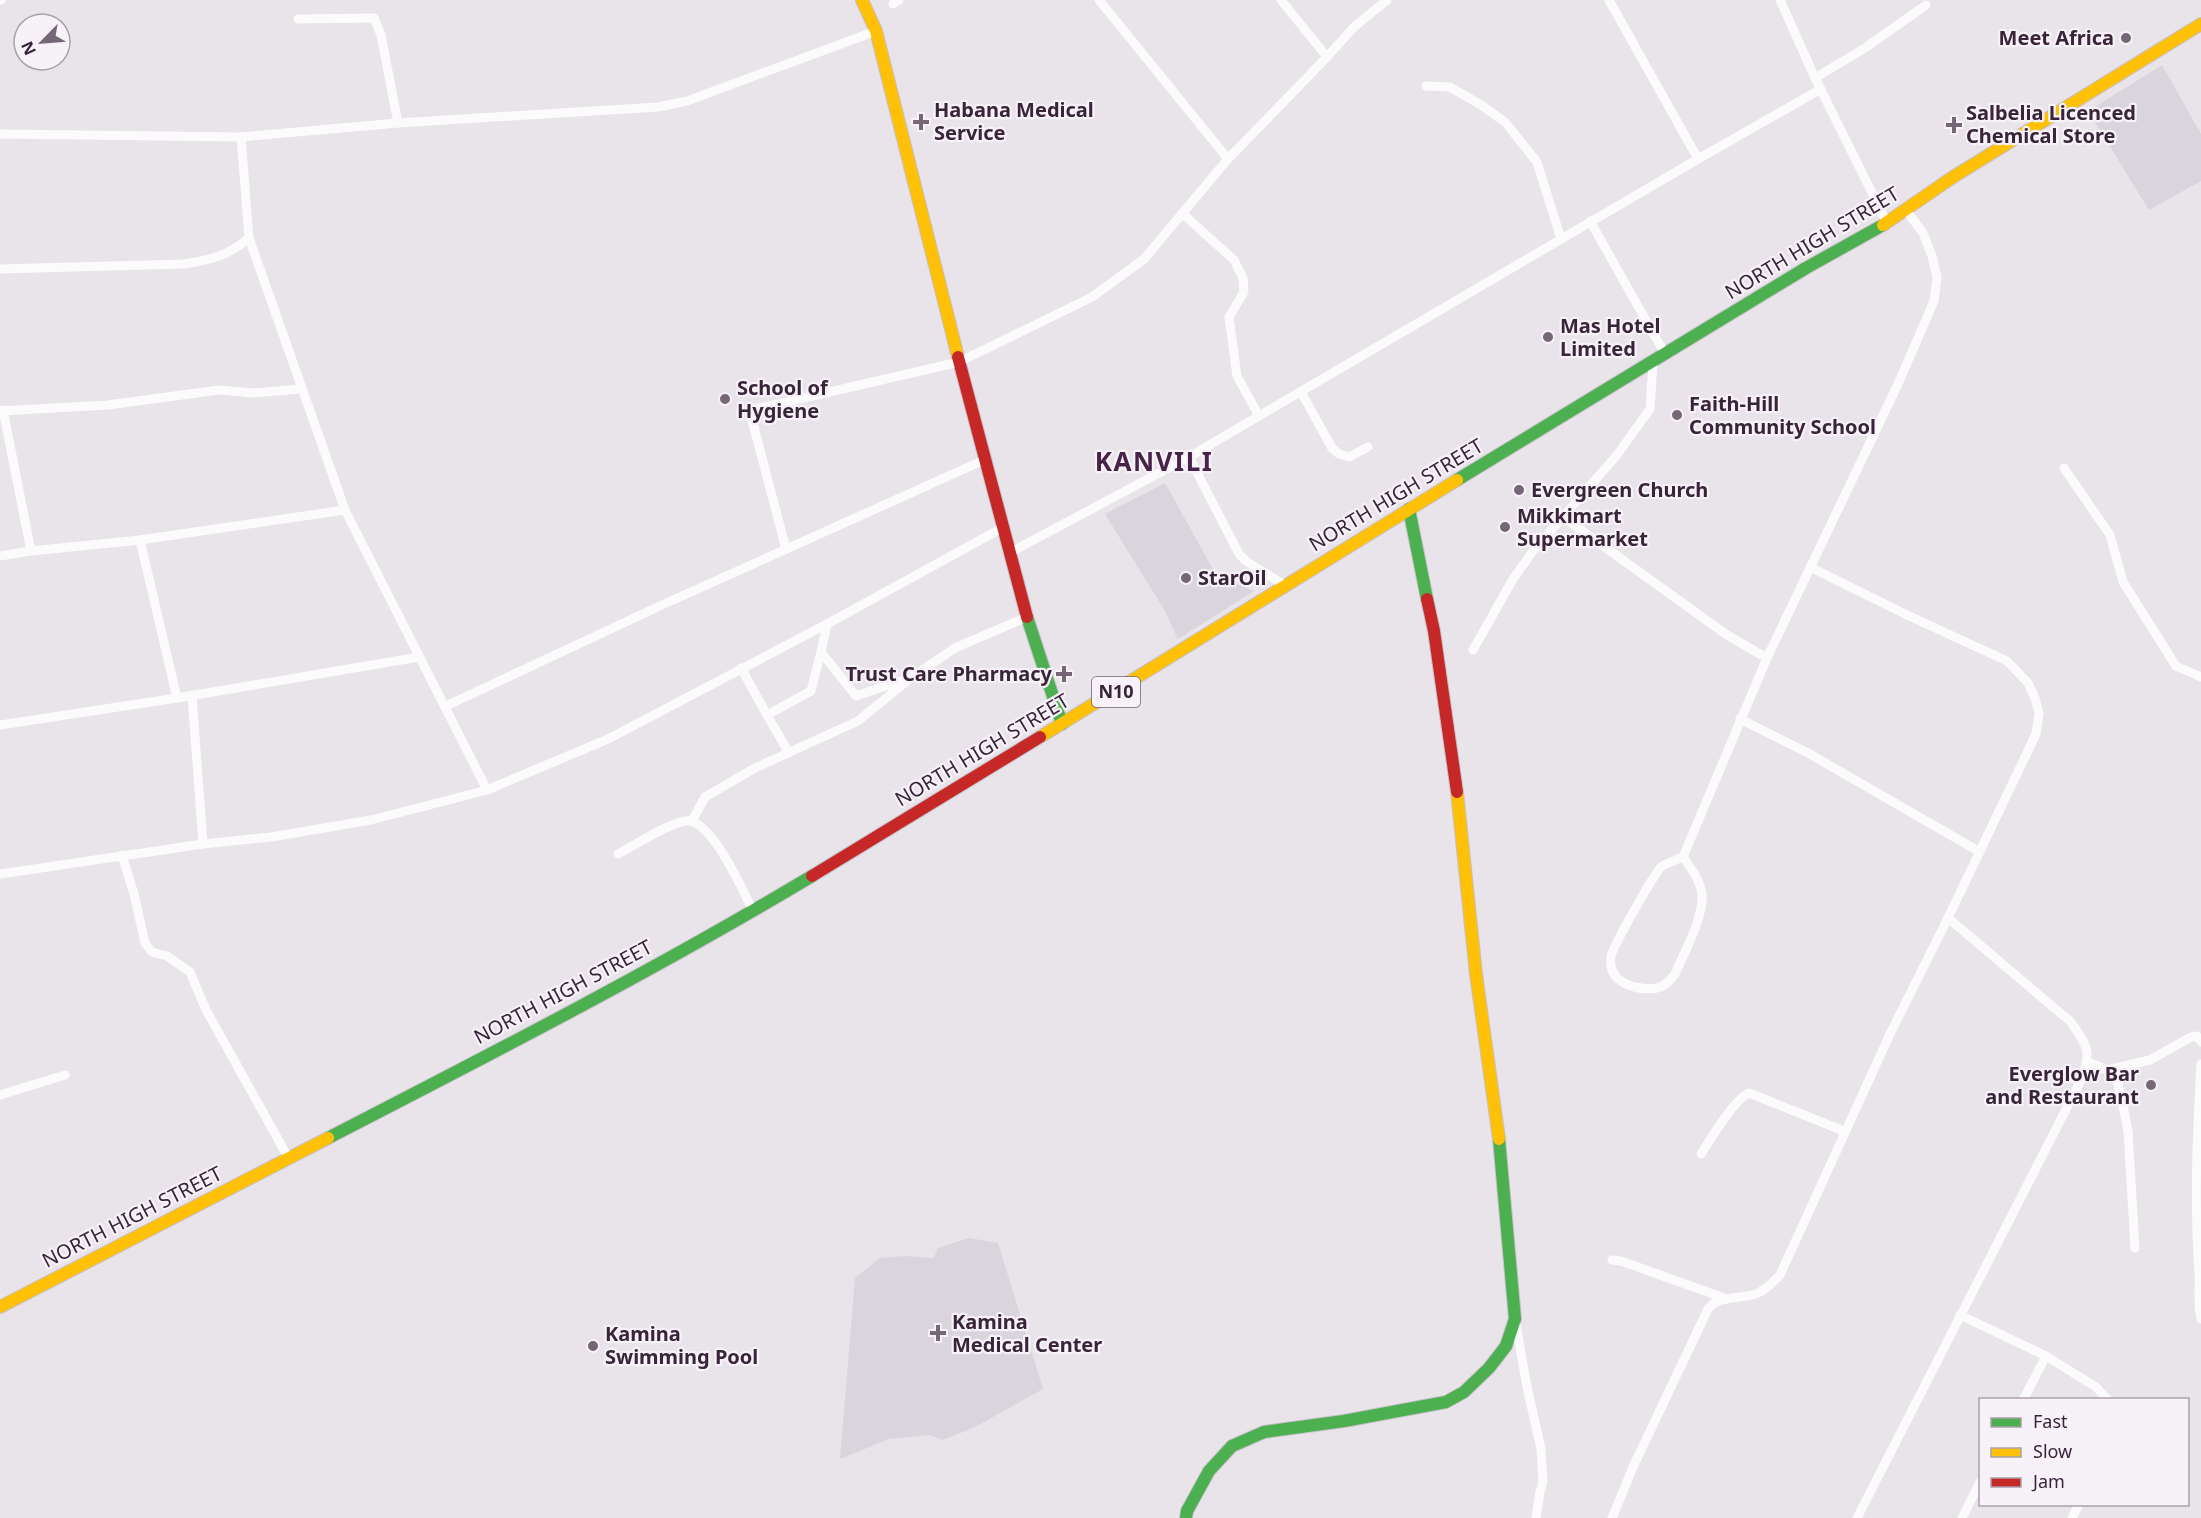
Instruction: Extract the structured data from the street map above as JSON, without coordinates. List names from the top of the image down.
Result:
{
  "streets": {
    "main road": ["NORTH HIGH STREET", "N10"]
  },
  "districts": ["KANVILI"],
  "places": {
    "other": [
      "Meet Africa",
      "Mas Hotel Limited",
      "School of Hygiene",
      "Faith-Hill Community School",
      "Evergreen Church",
      "Mikkimart Supermarket",
      "StarOil",
      "Everglow Bar and Restaurant",
      "Kamina Swimming Pool"
    ],
    "health": [
      "Habana Medical Service",
      "Salbelia Licenced Chemical Store",
      "Trust Care Pharmacy",
      "Kamina Medical Center"
    ]
  },
  "legend": ["Fast", "Slow", "Jam"],
  "north": "bottom left"
}
